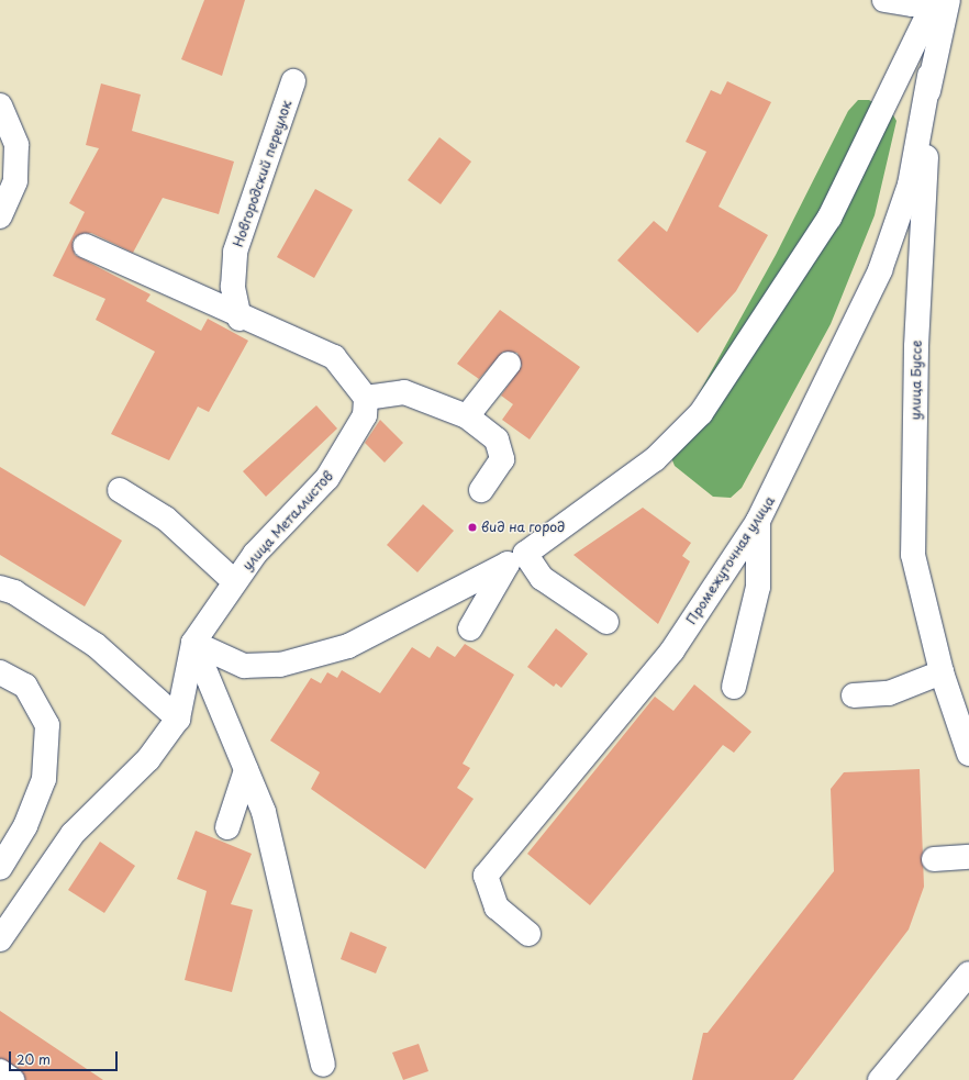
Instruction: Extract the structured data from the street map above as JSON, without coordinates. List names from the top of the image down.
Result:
{
  "streets": {
    "street": [
      "Новгородский переулок",
      "улица Буссе",
      "улица Металлистов",
      "Промежуточная улица"
    ]
  },
  "crossings": [
    ["улица Буссе", "Промежуточная улица"]
  ],
  "places": ["вид на город"],
  "scale_bar": "20 m"
}
